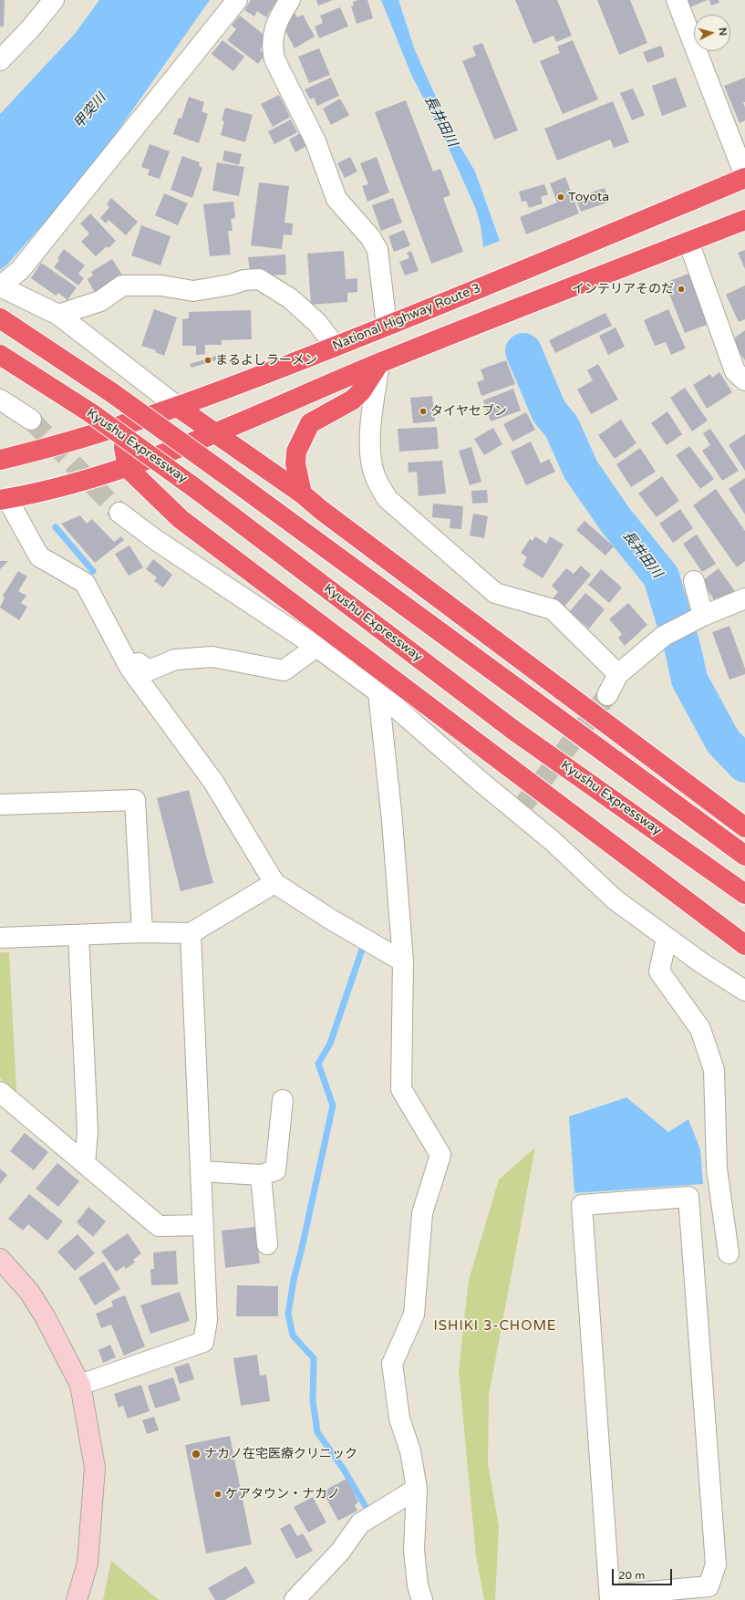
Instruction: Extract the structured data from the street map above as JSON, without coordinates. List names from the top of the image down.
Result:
{
  "streets": {
    "highway": ["National Highway Route 3", "Kyushu Expressway"]
  },
  "districts": ["ISHIKI 3-CHOME"],
  "water": ["甲突川", "長井田川"],
  "places": [
    "Toyota",
    "インテリアそのだ",
    "まるよしラーメン",
    "タイヤセブン",
    "ナカノ在宅医療クリニック",
    "ケアタウン・ナカノ"
  ],
  "scale_bar": "20 m",
  "north": "right"
}
